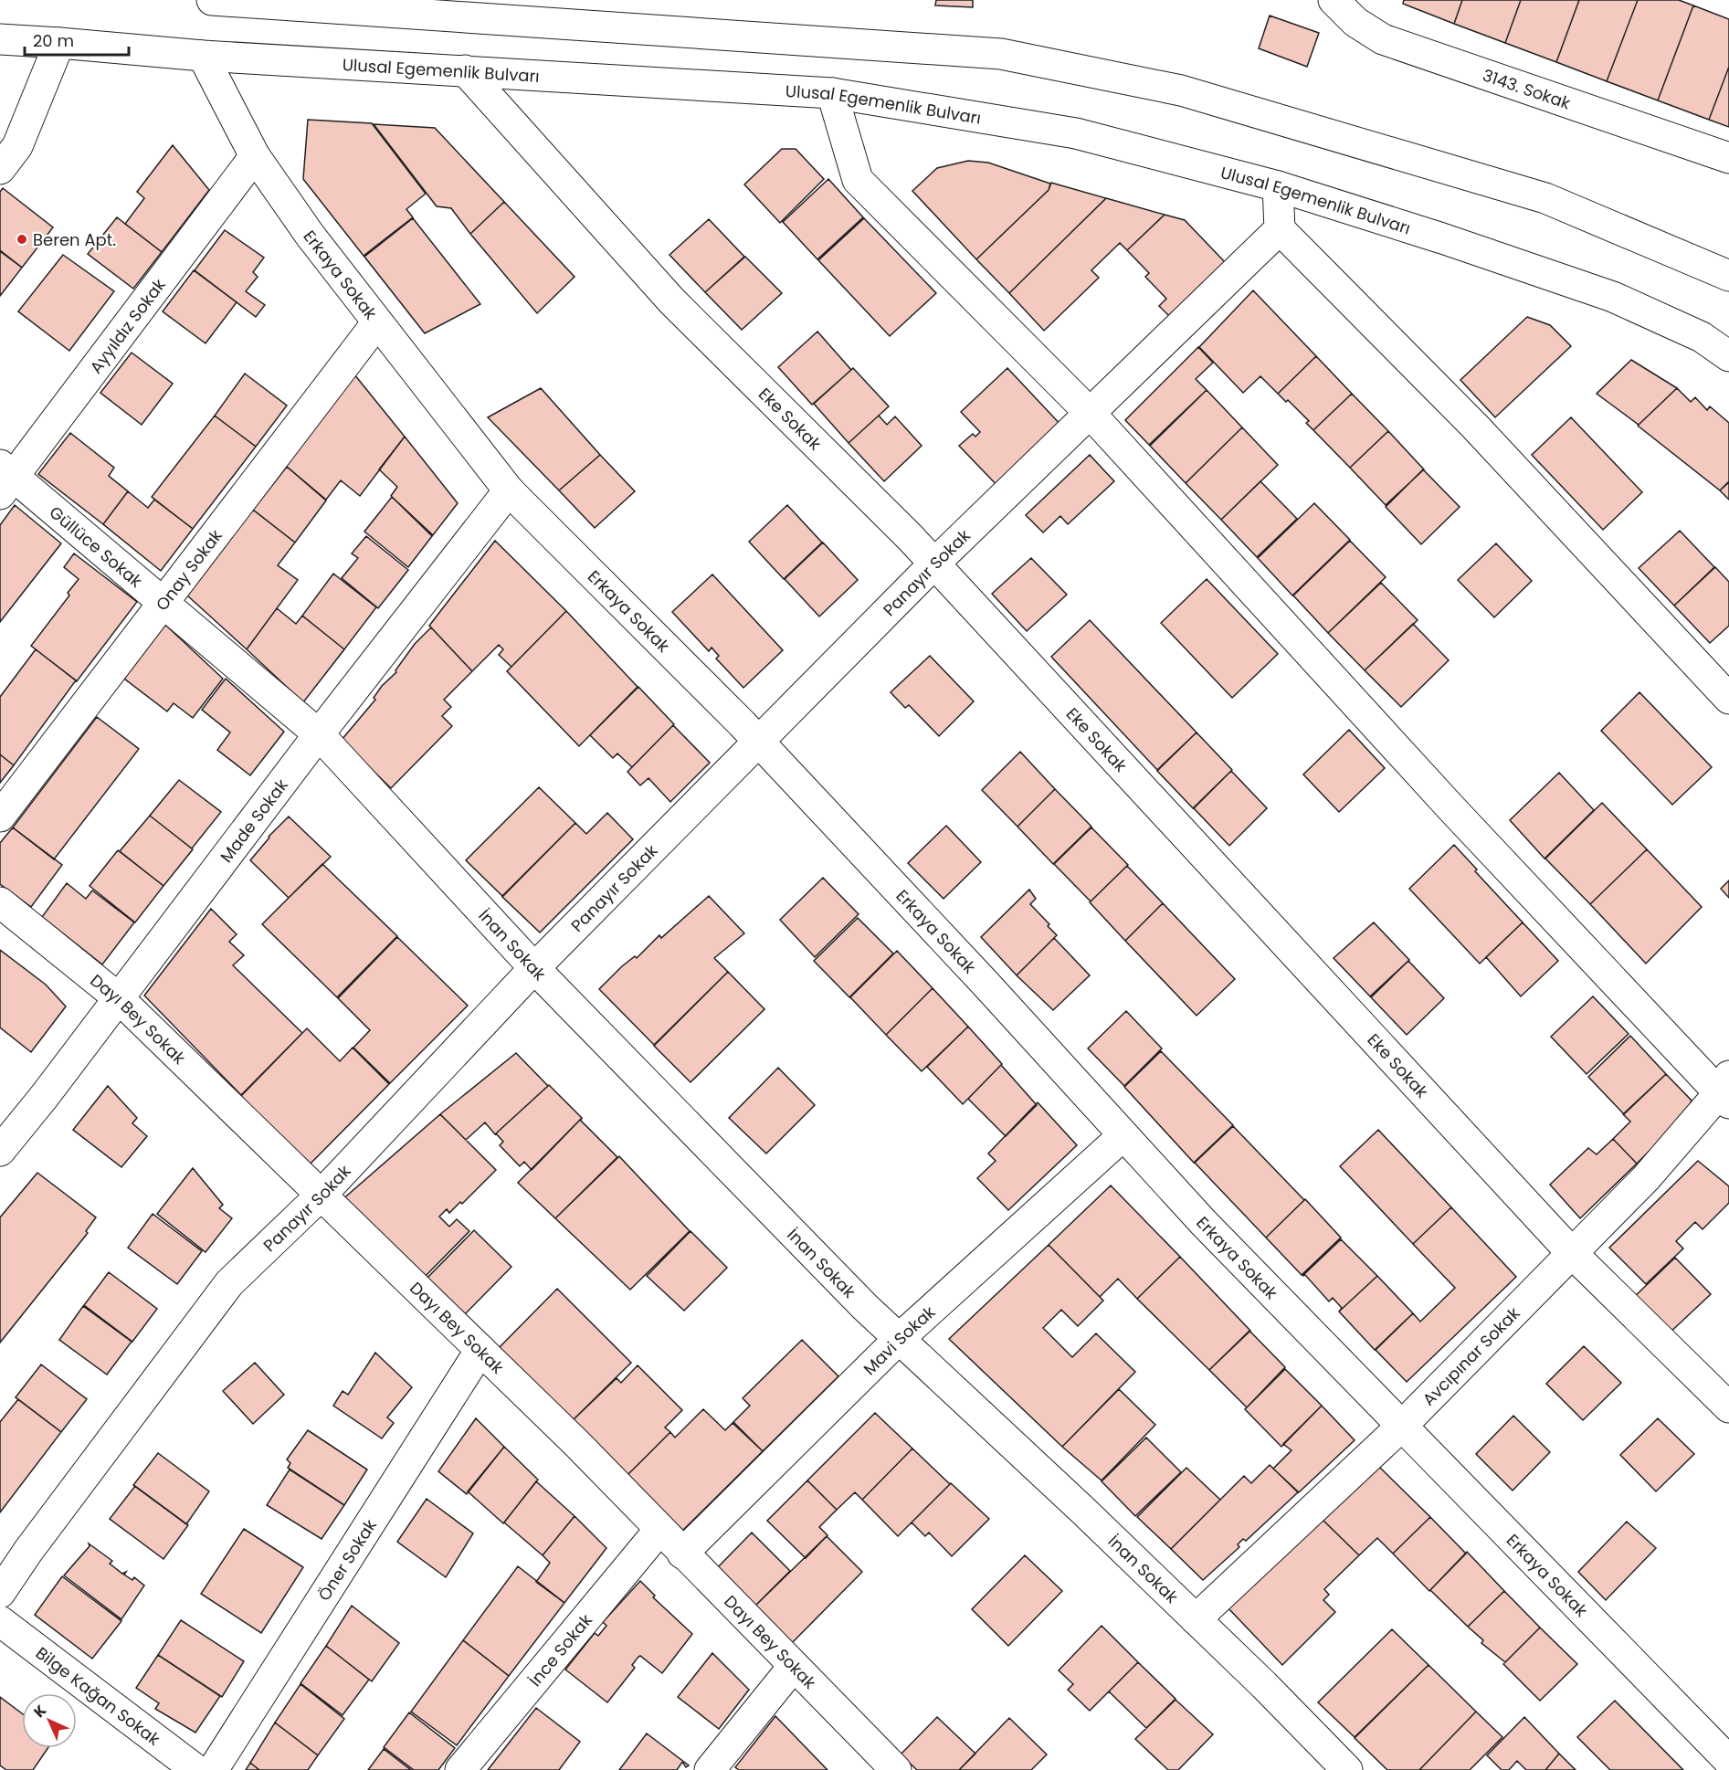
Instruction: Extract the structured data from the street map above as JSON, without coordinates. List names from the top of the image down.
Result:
{
  "streets": {
    "street": [
      "Ulusal Egemenlik Bulvarı",
      "3143. Sokak",
      "Erkaya Sokak",
      "Ayyıldız Sokak",
      "Eke Sokak",
      "Güllüce Sokak",
      "Onay Sokak",
      "Panayır Sokak",
      "Made Sokak",
      "İnan Sokak",
      "Dayı Bey Sokak",
      "Mavi Sokak",
      "Avcıpınar Sokak",
      "Öner Sokak",
      "İnce Sokak",
      "Bilge Kağan Sokak"
    ]
  },
  "crossings": [
    ["Ulusal Egemenlik Bulvarı", "Erkaya Sokak"],
    ["Ulusal Egemenlik Bulvarı", "Eke Sokak"],
    ["Erkaya Sokak", "Ayyıldız Sokak"],
    ["Erkaya Sokak", "Onay Sokak"],
    ["Erkaya Sokak", "Panayır Sokak"],
    ["Erkaya Sokak", "Made Sokak"],
    ["Erkaya Sokak", "Mavi Sokak"],
    ["Erkaya Sokak", "Avcıpınar Sokak"],
    ["Ayyıldız Sokak", "Güllüce Sokak"],
    ["Eke Sokak", "Panayır Sokak"],
    ["Eke Sokak", "Avcıpınar Sokak"],
    ["Güllüce Sokak", "Onay Sokak"],
    ["Güllüce Sokak", "Made Sokak"],
    ["Güllüce Sokak", "İnan Sokak"],
    ["Panayır Sokak", "İnan Sokak"],
    ["Panayır Sokak", "Dayı Bey Sokak"],
    ["Made Sokak", "İnan Sokak"],
    ["Made Sokak", "Dayı Bey Sokak"],
    ["İnan Sokak", "Mavi Sokak"],
    ["İnan Sokak", "Avcıpınar Sokak"],
    ["Dayı Bey Sokak", "Mavi Sokak"],
    ["Dayı Bey Sokak", "Öner Sokak"],
    ["Dayı Bey Sokak", "İnce Sokak"]
  ],
  "places": ["Beren Apt."],
  "scale_bar": "20 m",
  "north": "top left"
}
